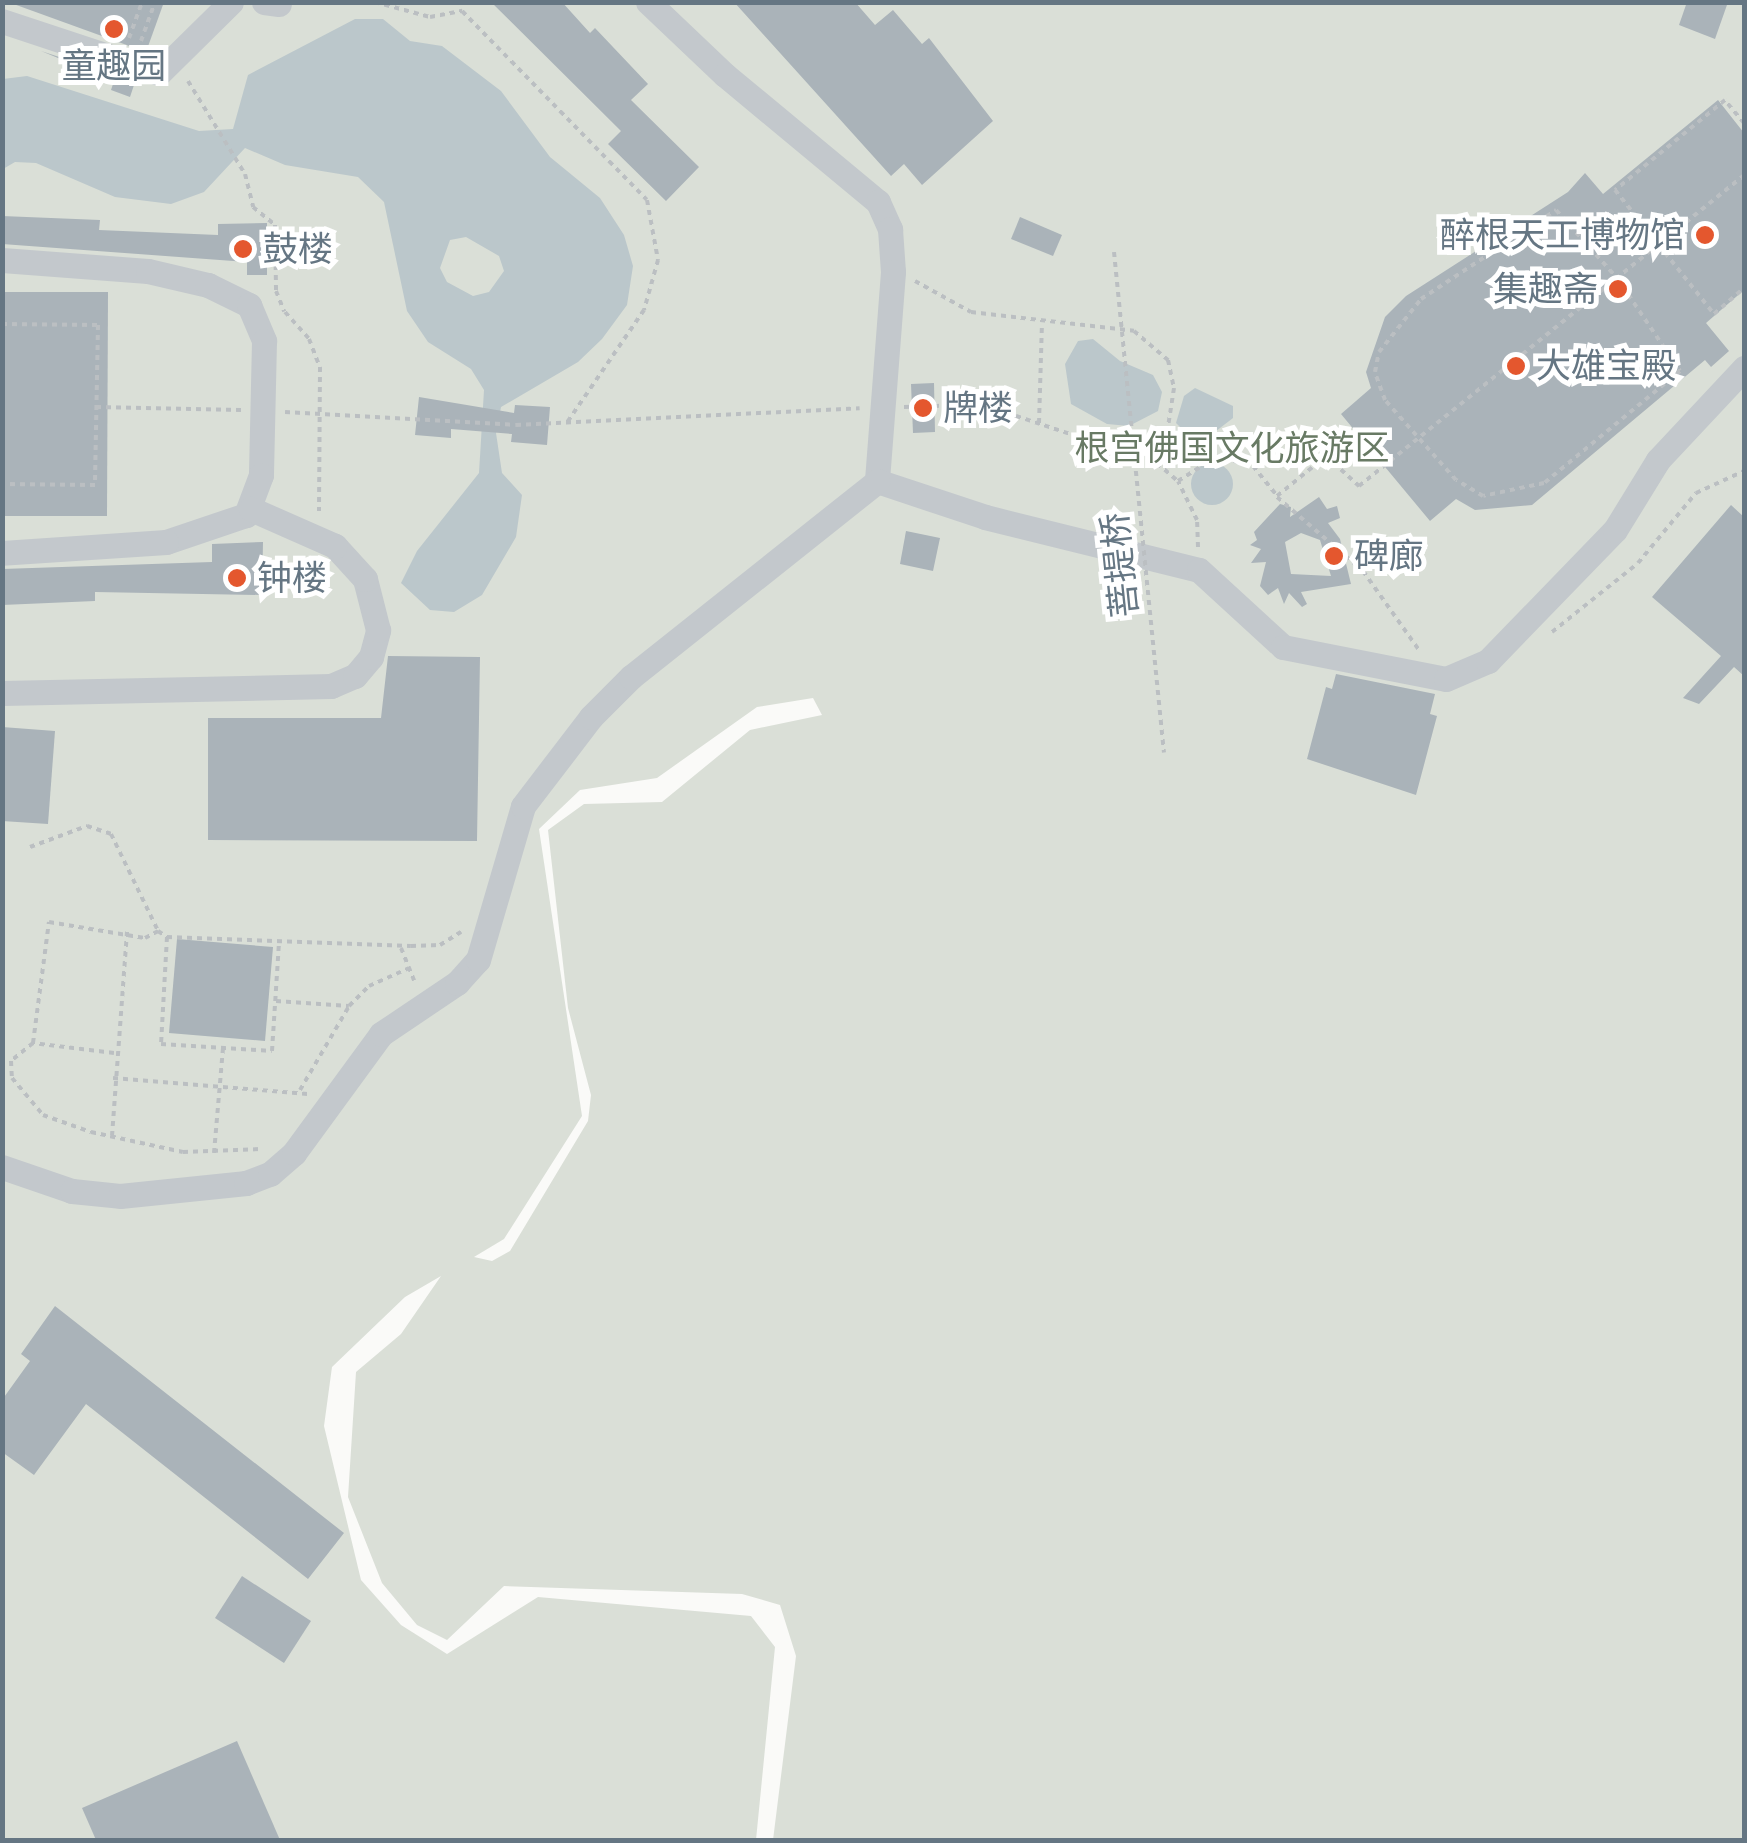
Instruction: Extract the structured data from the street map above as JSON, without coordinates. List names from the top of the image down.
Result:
{
  "streets": {
    "path": ["菩提桥"]
  },
  "parks": ["根宫佛国文化旅游区"],
  "places": [
    "童趣园",
    "醉根天工博物馆",
    "鼓楼",
    "集趣斋",
    "大雄宝殿",
    "牌楼",
    "碑廊",
    "钟楼"
  ]
}
